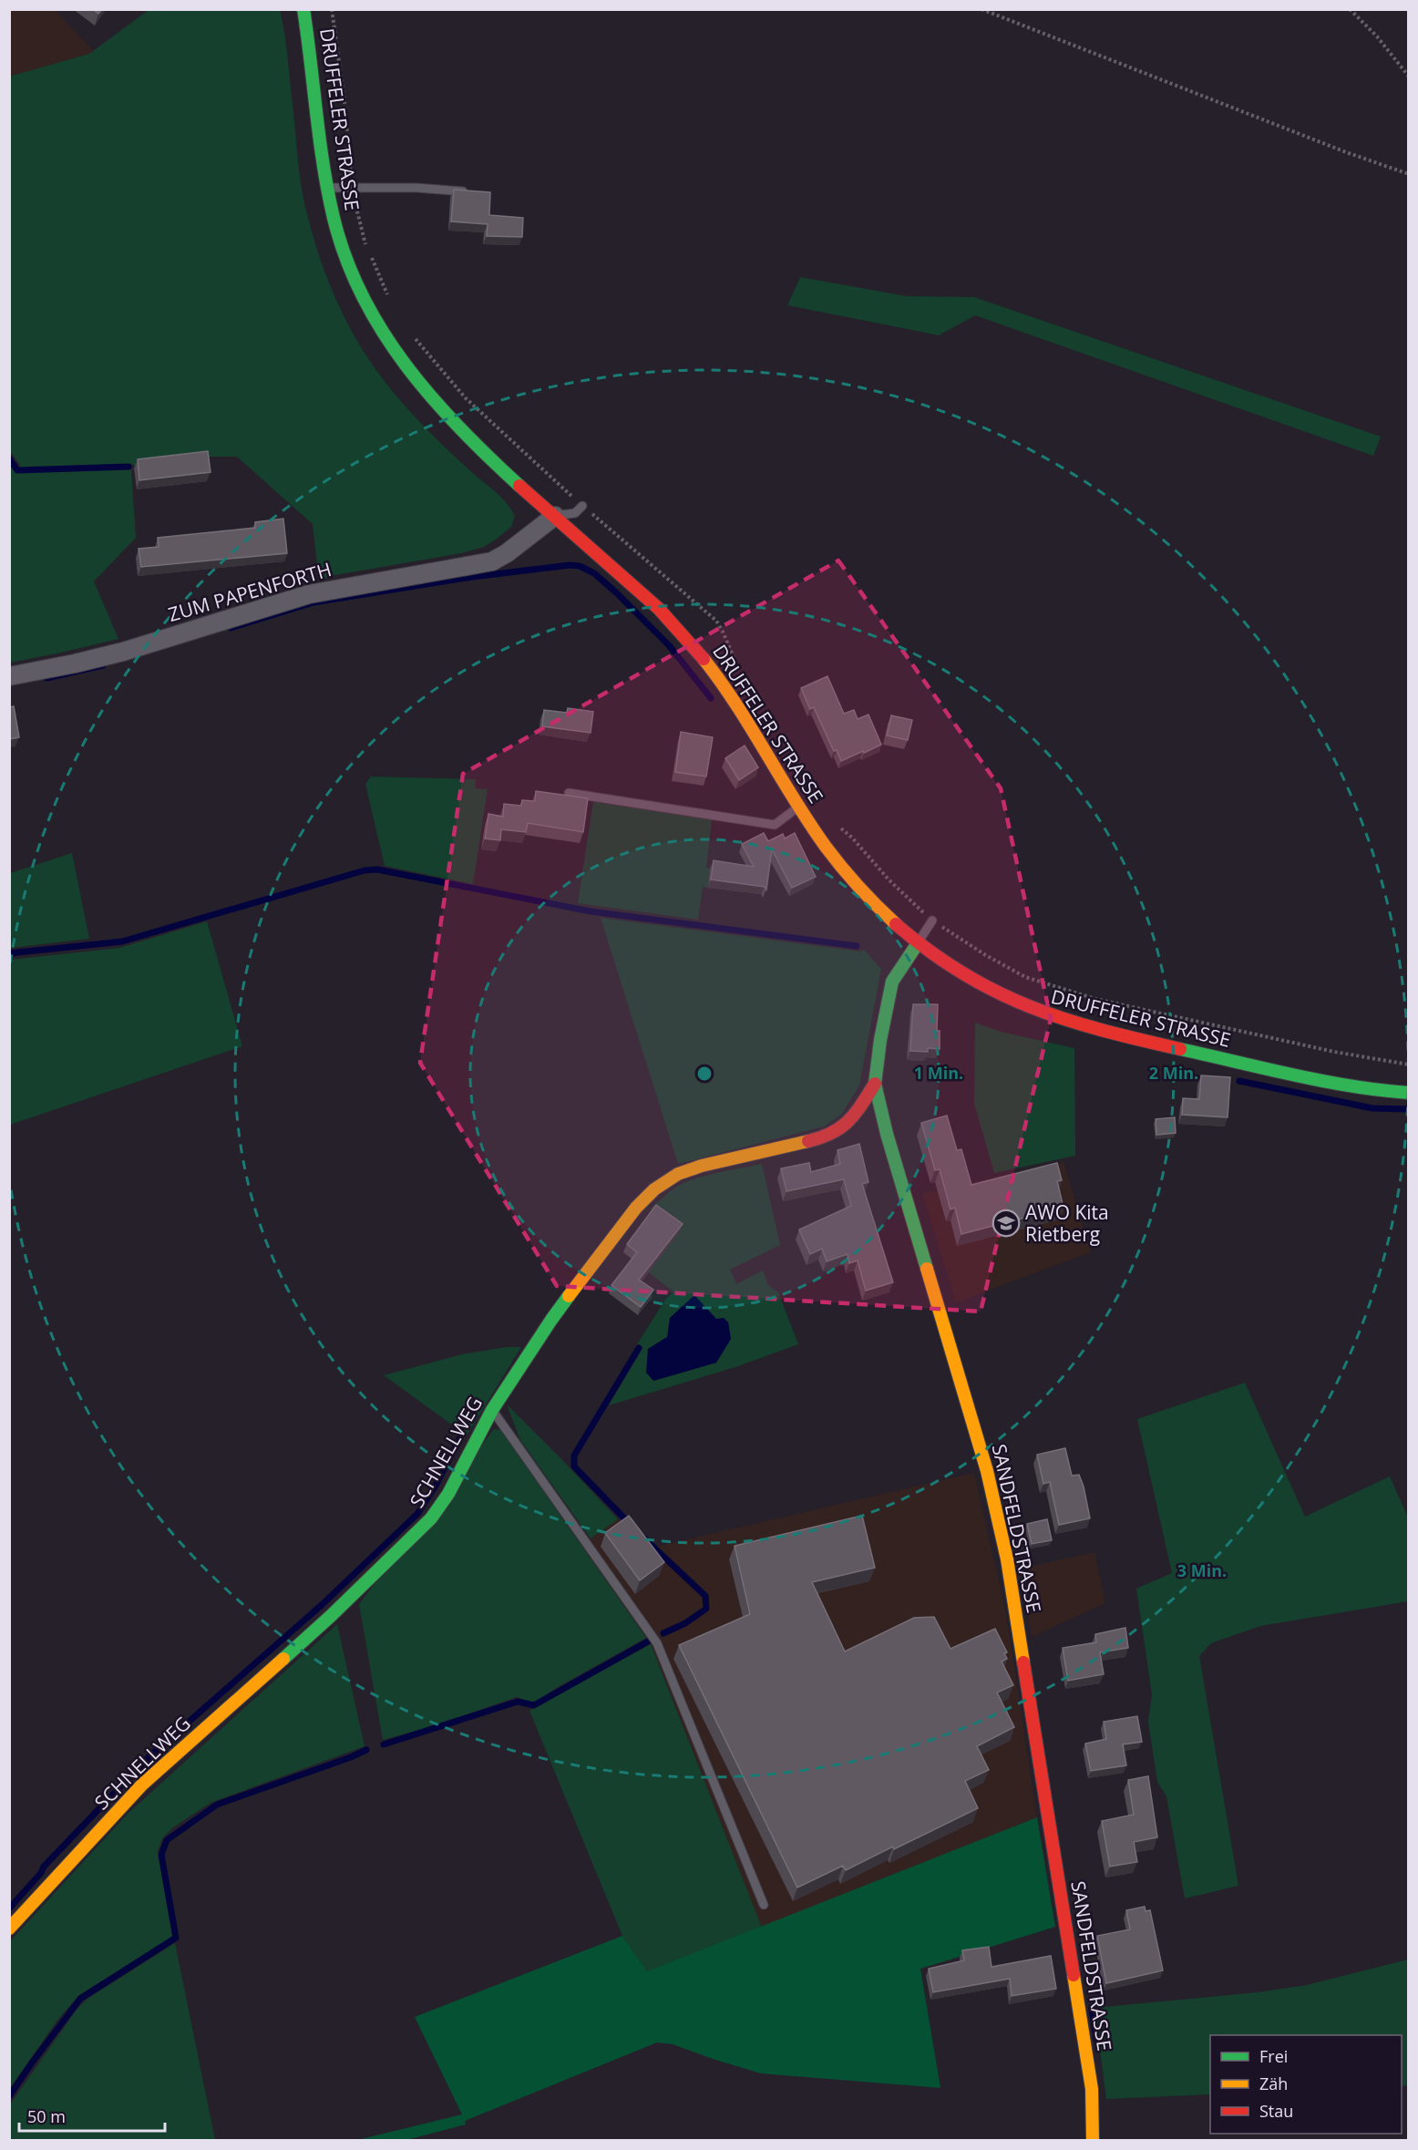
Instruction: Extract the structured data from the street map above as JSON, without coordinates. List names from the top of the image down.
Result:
{
  "streets": {
    "street": [
      "DRUFFELER STRASSE",
      "ZUM PAPENFORTH",
      "SCHNELLWEG",
      "SANDFELDSTRASSE"
    ]
  },
  "crossings": [
    ["DRUFFELER STRASSE", "ZUM PAPENFORTH"],
    ["DRUFFELER STRASSE", "SANDFELDSTRASSE"],
    ["SCHNELLWEG", "SANDFELDSTRASSE"]
  ],
  "places": {
    "school or university": ["AWO Kita Rietberg"]
  },
  "legend": ["Frei", "Zäh", "Stau"],
  "scale_bar": "50 m",
  "rings": ["1 Min.", "2 Min.", "3 Min."]
}
